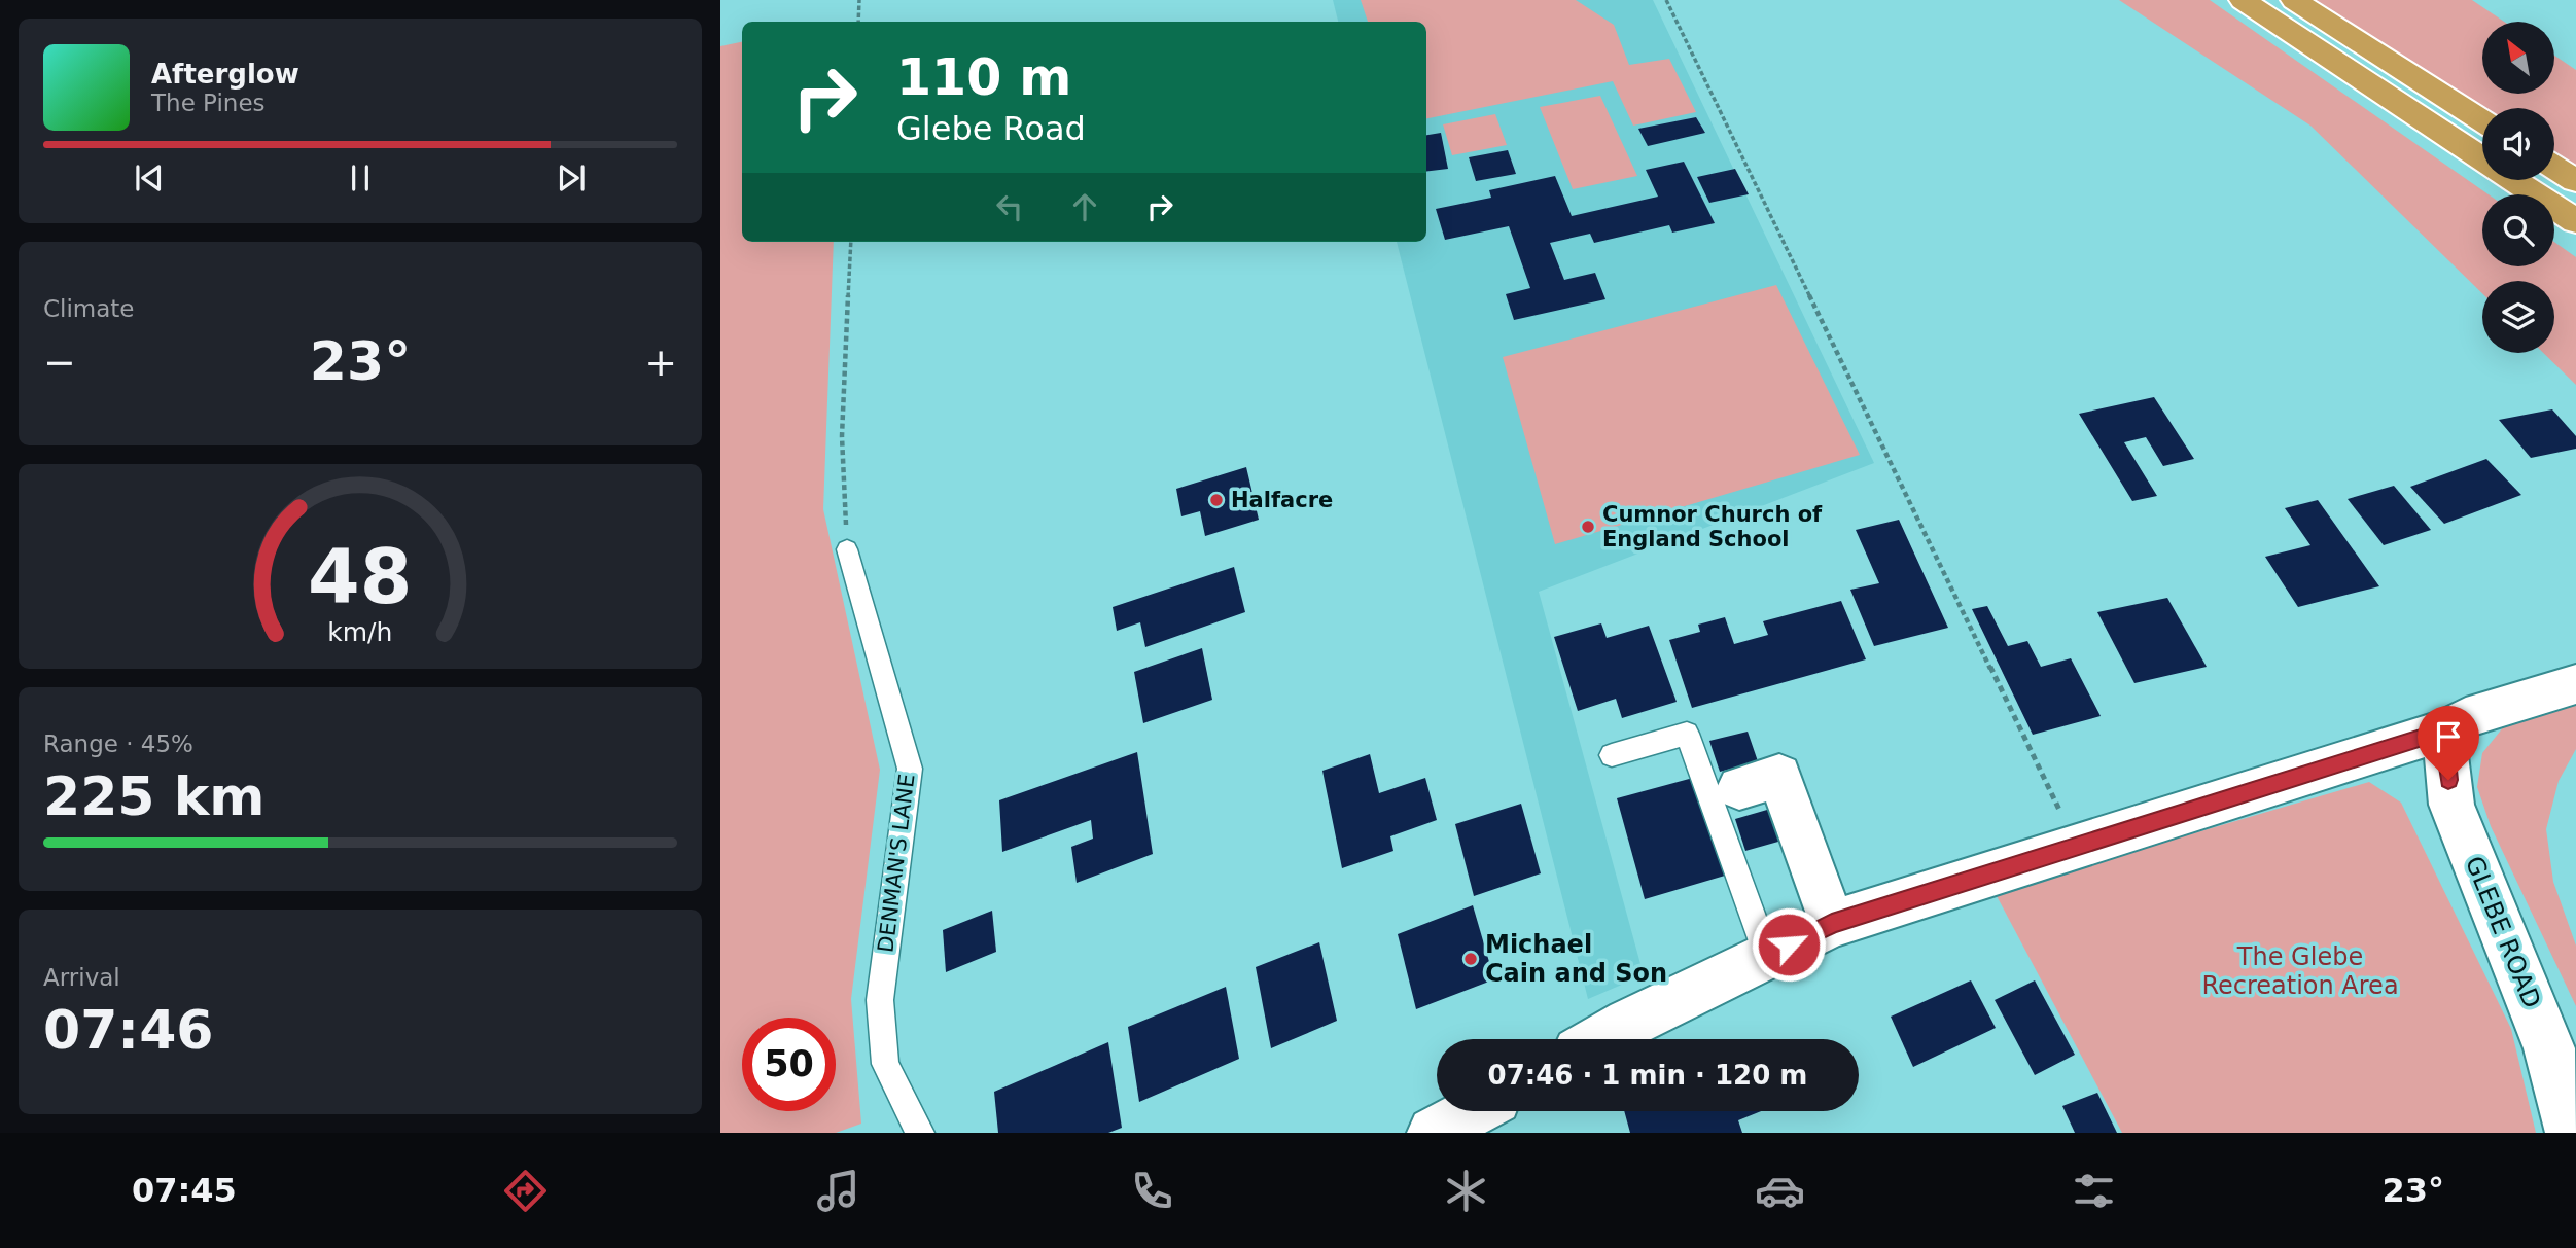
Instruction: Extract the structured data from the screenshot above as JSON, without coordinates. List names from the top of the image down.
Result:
{
  "streets": {
    "main road": ["GLEBE ROAD"],
    "lane": ["DENMAN'S LANE"]
  },
  "parks": ["The Glebe Recreation Area"],
  "places": ["Halfacre", "Cumnor Church of England School", "Michael Cain and Son"],
  "north": "top left",
  "page": {
    "turn": ["110 m", "Glebe Road"],
    "song": ["Afterglow", "The Pines"],
    "tile": [
      "Climate",
      ["Range · 45%", "225 km"],
      ["Arrival", "07:46"]
    ],
    "heat": ["−", "23°", "+"],
    "limit": "50",
    "trip": "07:46 · 1 min · 120 m",
    "tabs": ["07:45", "23°"],
    "gauge": ["48", "km/h"]
  }
}
